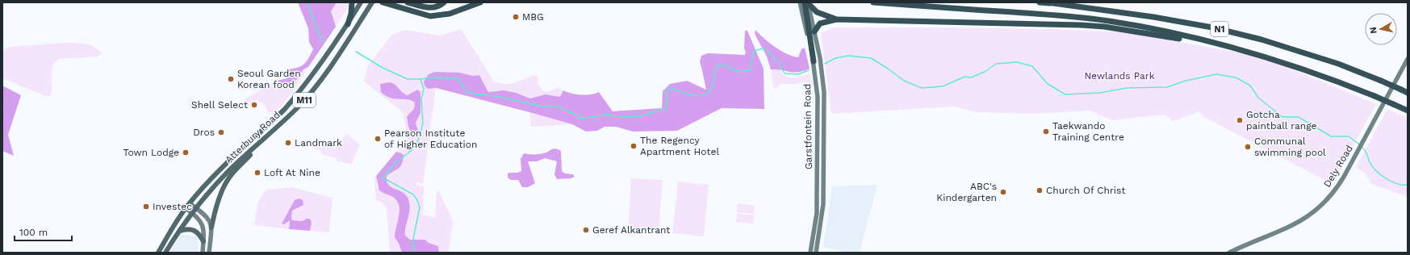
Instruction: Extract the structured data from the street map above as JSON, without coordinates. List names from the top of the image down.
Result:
{
  "streets": {
    "highway": ["N1"],
    "main road": [
      "M11",
      "Garstfontein Road",
      "Atterbury Road",
      "Dely Road"
    ]
  },
  "parks": ["Newlands Park"],
  "places": [
    "MBG",
    "Seoul Garden Korean food",
    "Shell Select",
    "Gotcha paintball range",
    "Taekwando Training Centre",
    "Dros",
    "Pearson Institute of Higher Education",
    "Landmark",
    "The Regency Apartment Hotel",
    "Communal swimming pool",
    "Town Lodge",
    "Loft At Nine",
    "Church Of Christ",
    "ABC's Kindergarten",
    "Investec",
    "Geref Alkantrant"
  ],
  "scale_bar": "100 m",
  "north": "left"
}
